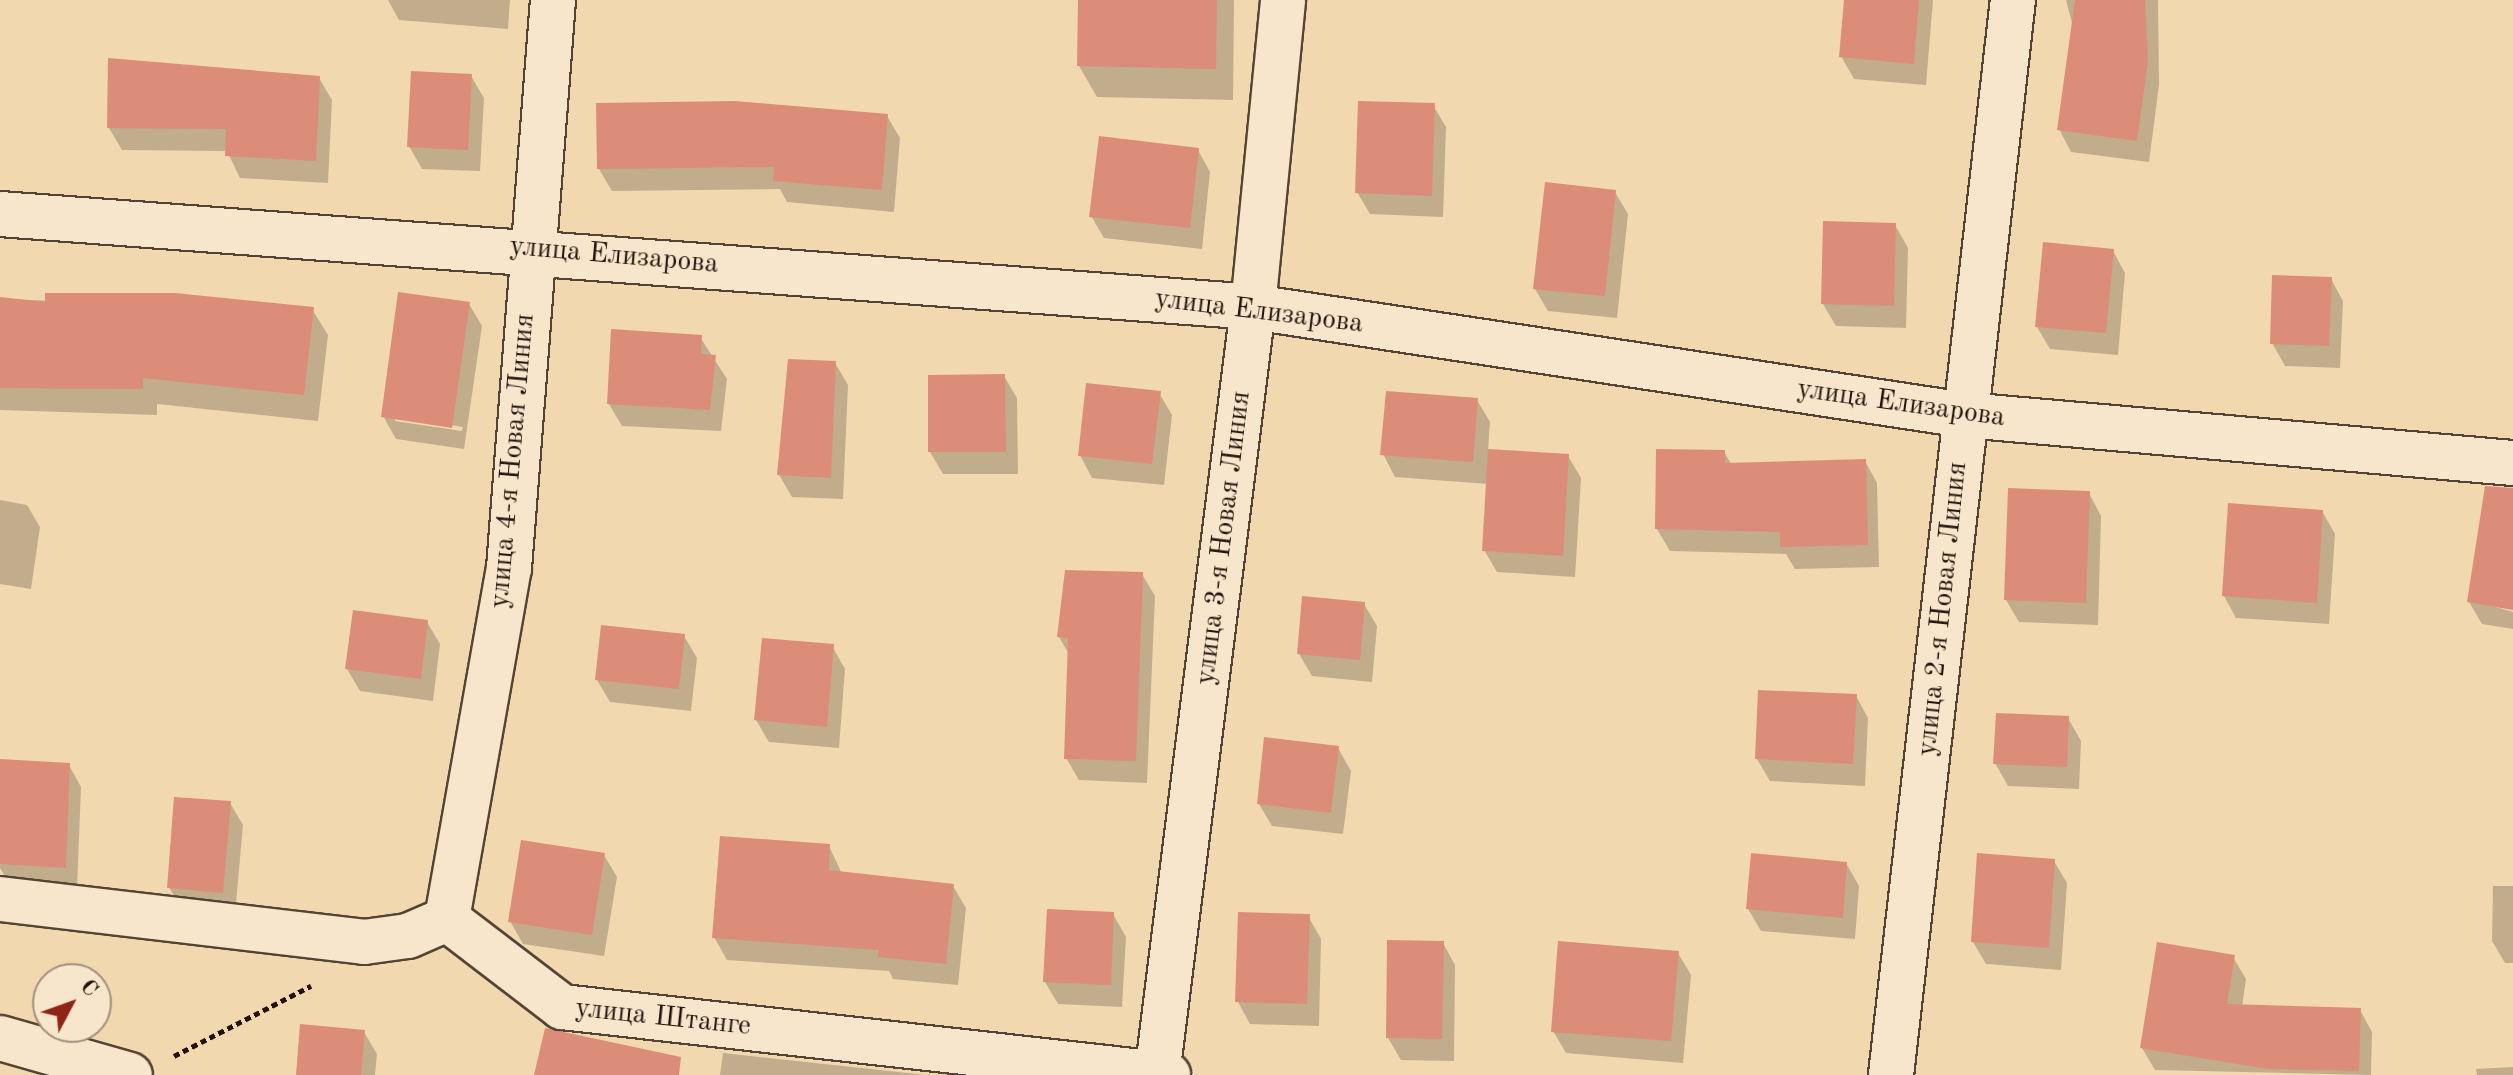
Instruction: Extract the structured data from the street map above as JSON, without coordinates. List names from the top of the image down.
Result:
{
  "streets": {
    "street": [
      "улица Елизарова",
      "улица 4-я Новая Линия",
      "улица 3-я Новая Линия",
      "улица 2-я Новая Линия",
      "улица Штанге"
    ]
  },
  "crossings": [
    ["улица Елизарова", "улица 4-я Новая Линия"],
    ["улица Елизарова", "улица 3-я Новая Линия"],
    ["улица Елизарова", "улица 2-я Новая Линия"],
    ["улица 4-я Новая Линия", "улица Штанге"],
    ["улица 3-я Новая Линия", "улица Штанге"]
  ],
  "north": "top right"
}
